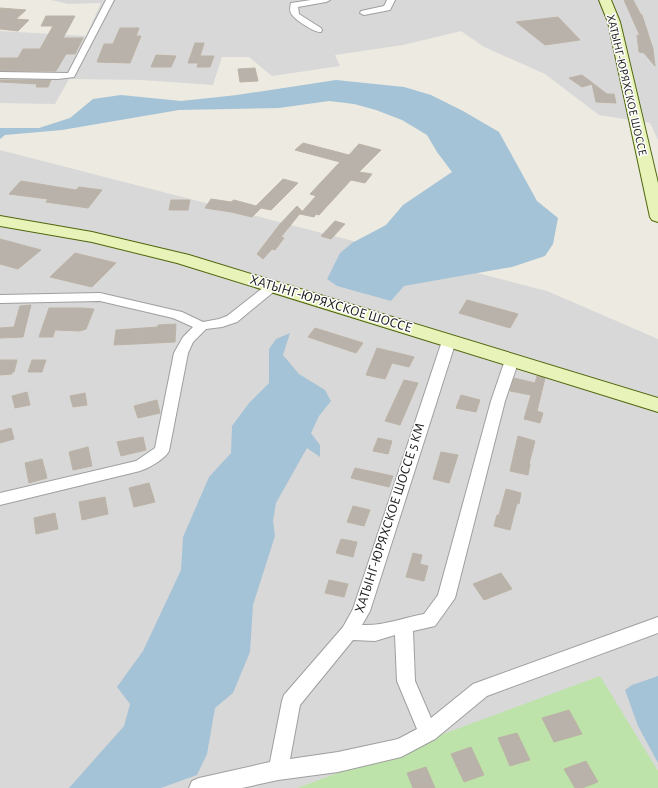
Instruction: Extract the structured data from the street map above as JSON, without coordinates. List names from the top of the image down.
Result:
{
  "streets": {
    "main road": ["ХАТЫНГ-ЮРЯХСКОЕ ШОССЕ"],
    "street": ["ХАТЫНГ-ЮРЯХСКОЕ ШОССЕ 5 КМ"]
  },
  "crossings": [
    ["ХАТЫНГ-ЮРЯХСКОЕ ШОССЕ", "ХАТЫНГ-ЮРЯХСКОЕ ШОССЕ 5 КМ"]
  ]
}
